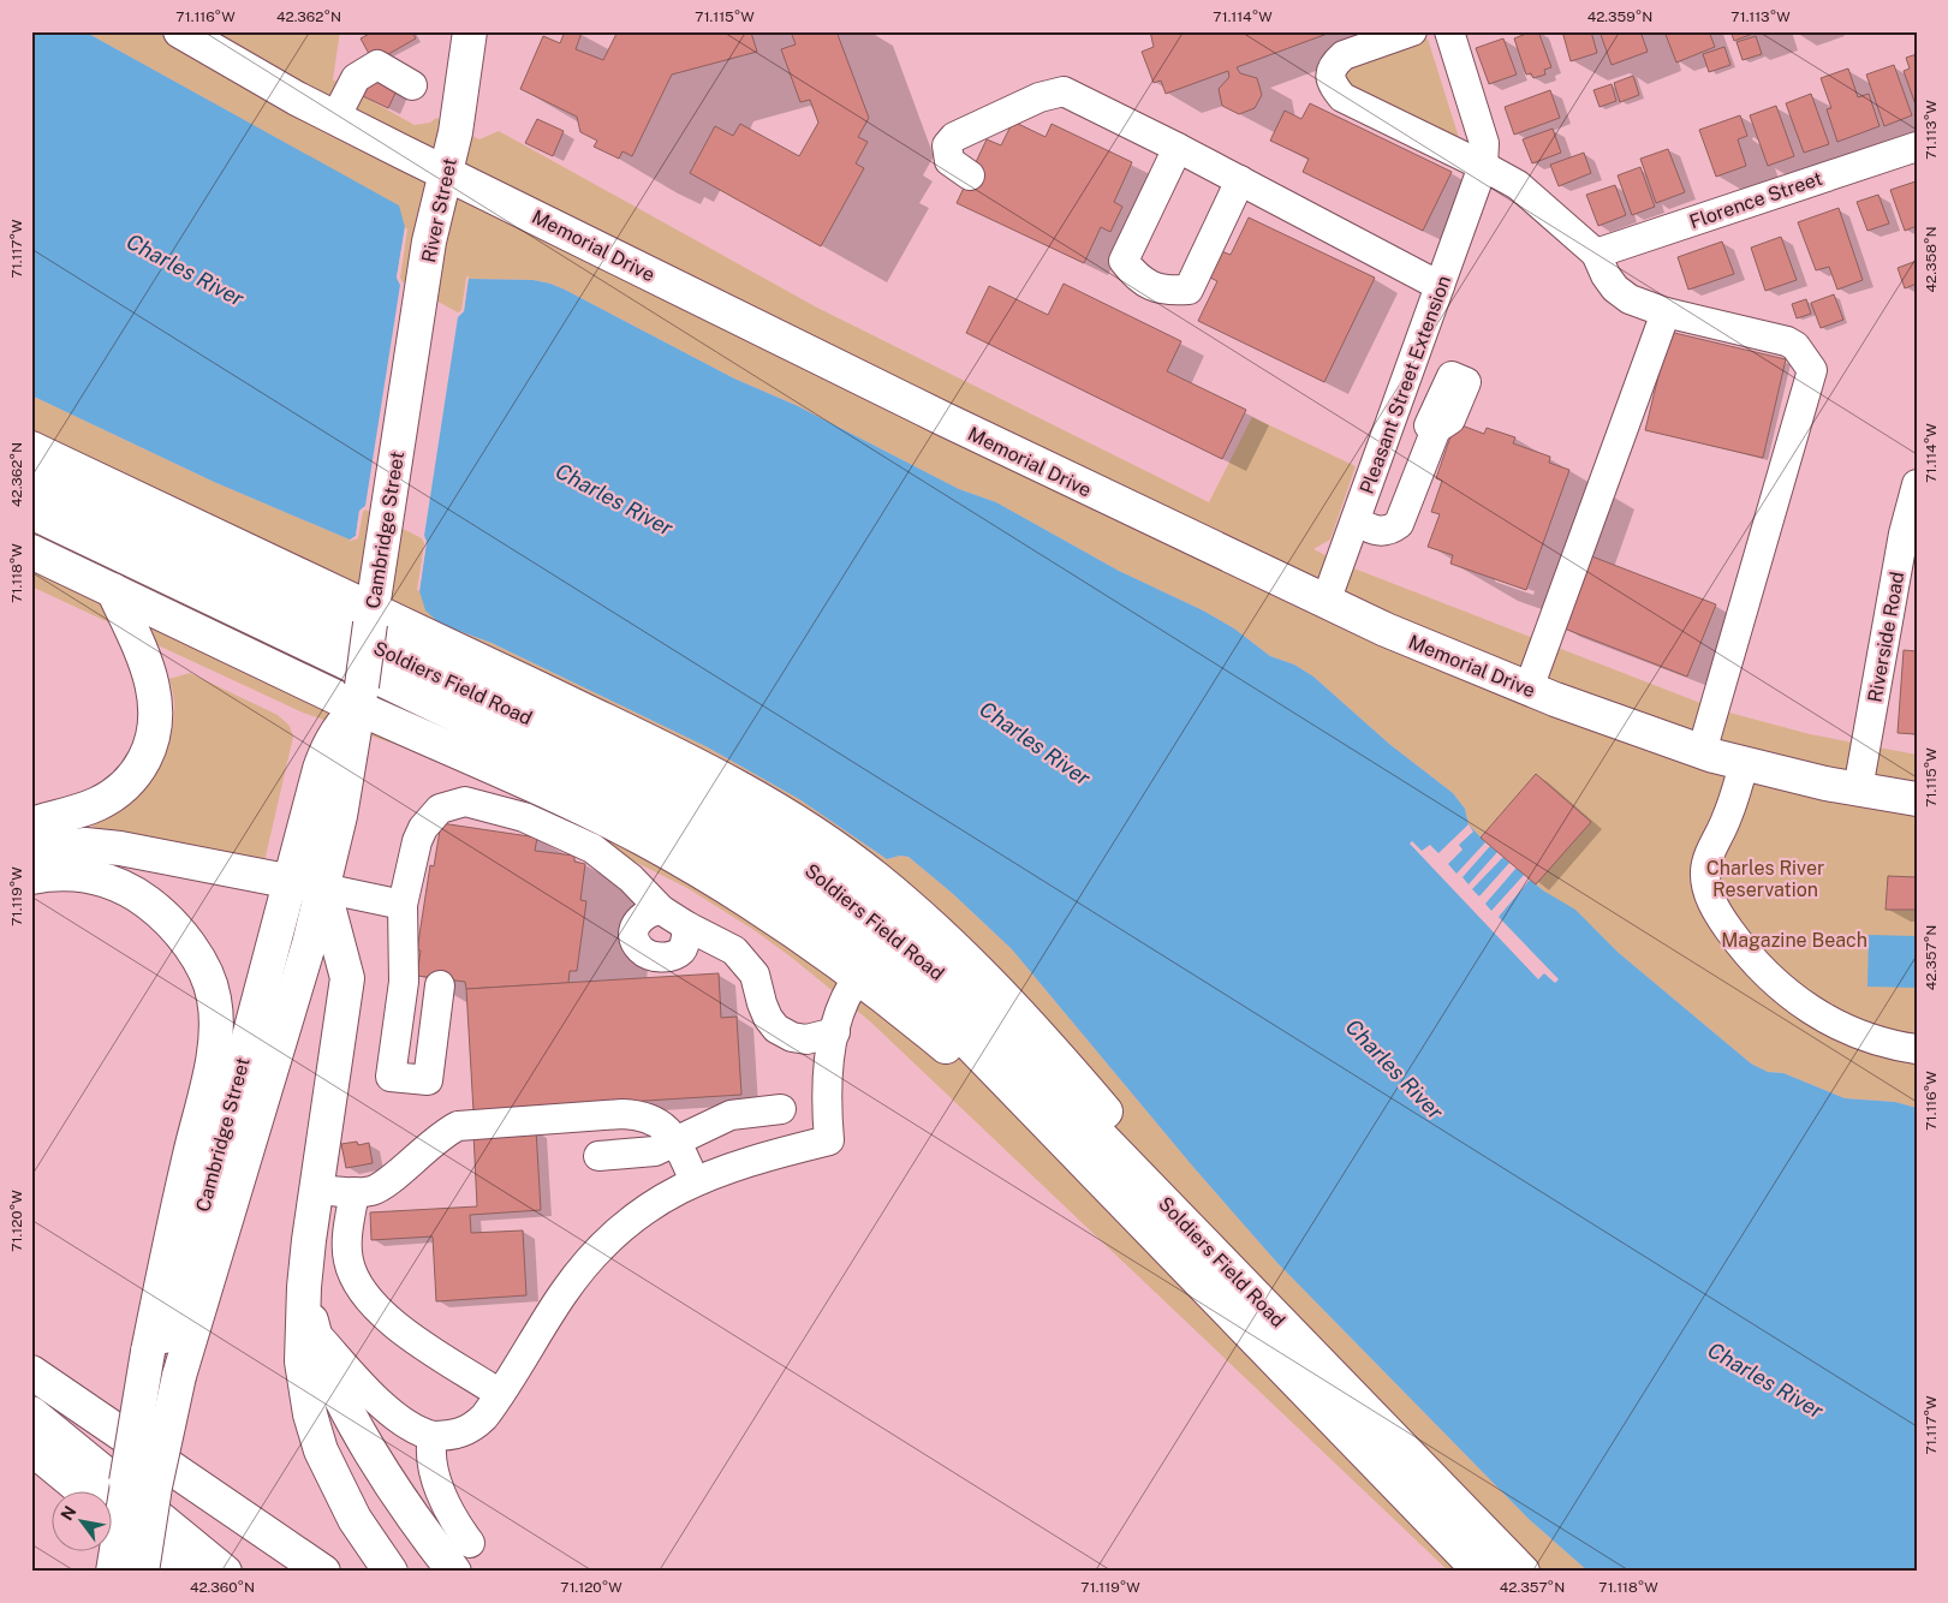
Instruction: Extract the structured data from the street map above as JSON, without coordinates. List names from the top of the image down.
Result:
{
  "streets": {
    "main road": [
      "River Street",
      "Memorial Drive",
      "Cambridge Street",
      "Soldiers Field Road"
    ],
    "street": ["Florence Street", "Pleasant Street Extension", "Riverside Road"]
  },
  "crossings": [
    ["River Street", "Memorial Drive"],
    ["River Street", "Cambridge Street"],
    ["Memorial Drive", "Pleasant Street Extension"],
    ["Memorial Drive", "Riverside Road"]
  ],
  "water": ["Charles River"],
  "parks": ["Charles River Reservation", "Magazine Beach"],
  "north": "top left",
  "coordinates": [
    "71.116°W",
    "42.362°N",
    "71.115°W",
    "71.114°W",
    "42.359°N",
    "71.113°W",
    "71.117°W",
    "42.358°N",
    "71.118°W",
    "71.119°W",
    "42.357°N",
    "71.120°W",
    "42.360°N"
  ]
}
